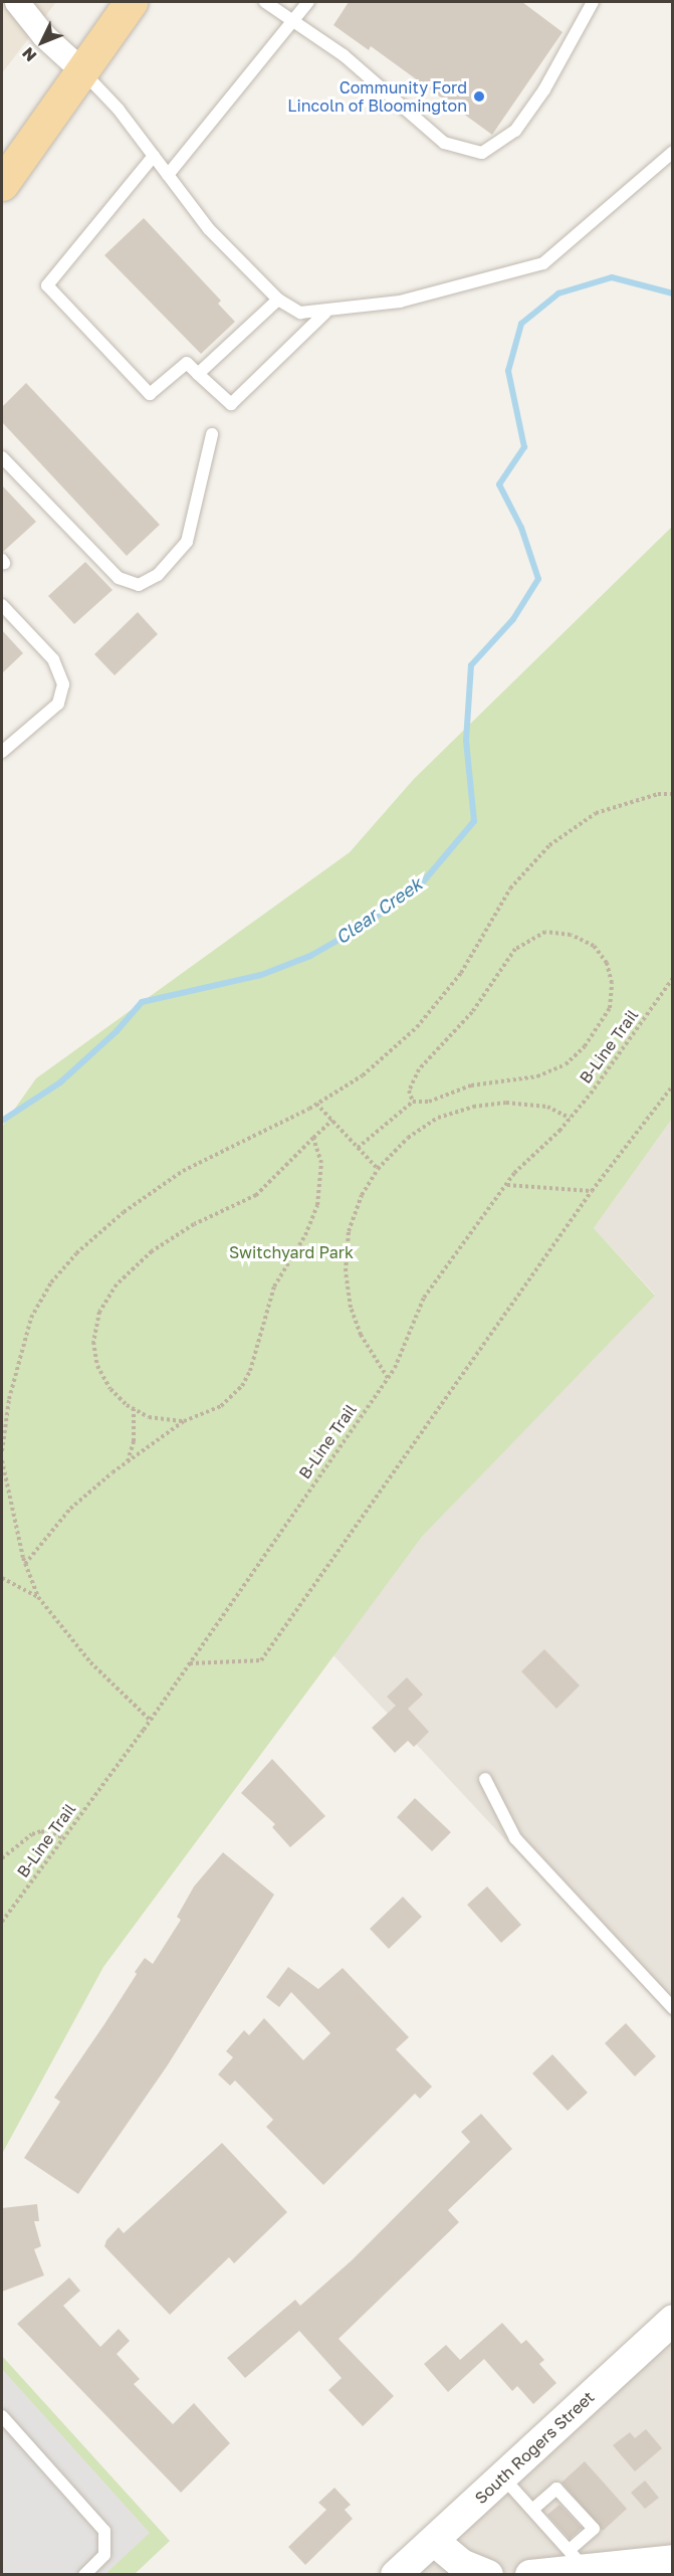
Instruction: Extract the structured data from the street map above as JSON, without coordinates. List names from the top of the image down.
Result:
{
  "streets": {
    "street": ["South Rogers Street"],
    "path": ["B-Line Trail"]
  },
  "water": ["Clear Creek"],
  "parks": ["Switchyard Park"],
  "places": ["Community Ford Lincoln of Bloomington"],
  "north": "bottom left"
}
